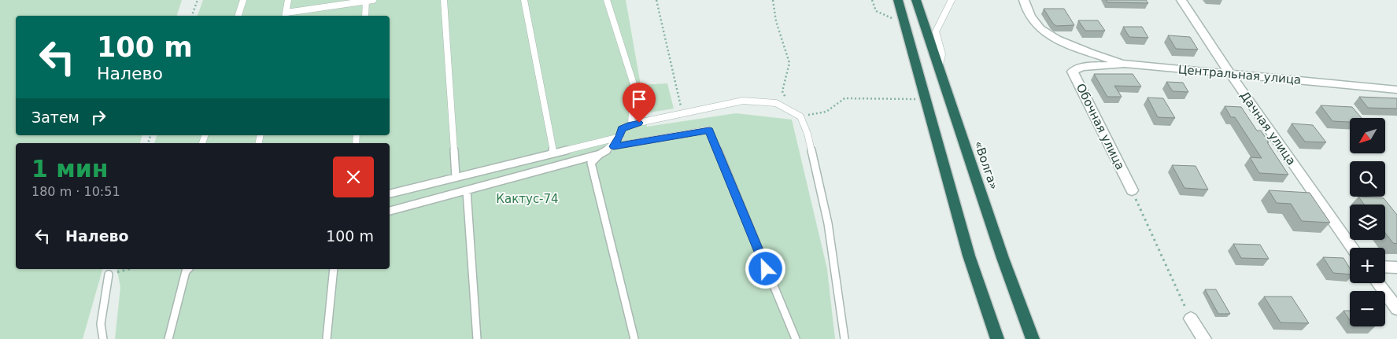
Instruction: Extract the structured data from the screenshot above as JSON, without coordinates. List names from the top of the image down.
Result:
{
  "streets": {
    "highway": ["«Волга»"],
    "street": ["Центральная улица", "Обочная улица", "Дачная улица"]
  },
  "crossings": [
    ["Центральная улица", "Обочная улица"],
    ["Центральная улица", "Дачная улица"]
  ],
  "parks": ["Кактус-74"],
  "north": "bottom left",
  "page": {
    "turn": ["100 m", "Налево"],
    "then": "Затем",
    "map_buttons": ["+", "−"],
    "heading": ["1 мин", "180 m · 10:51"],
    "list": [
      {
        "name": "Налево",
        "value": "100 m"
      }
    ]
  }
}
